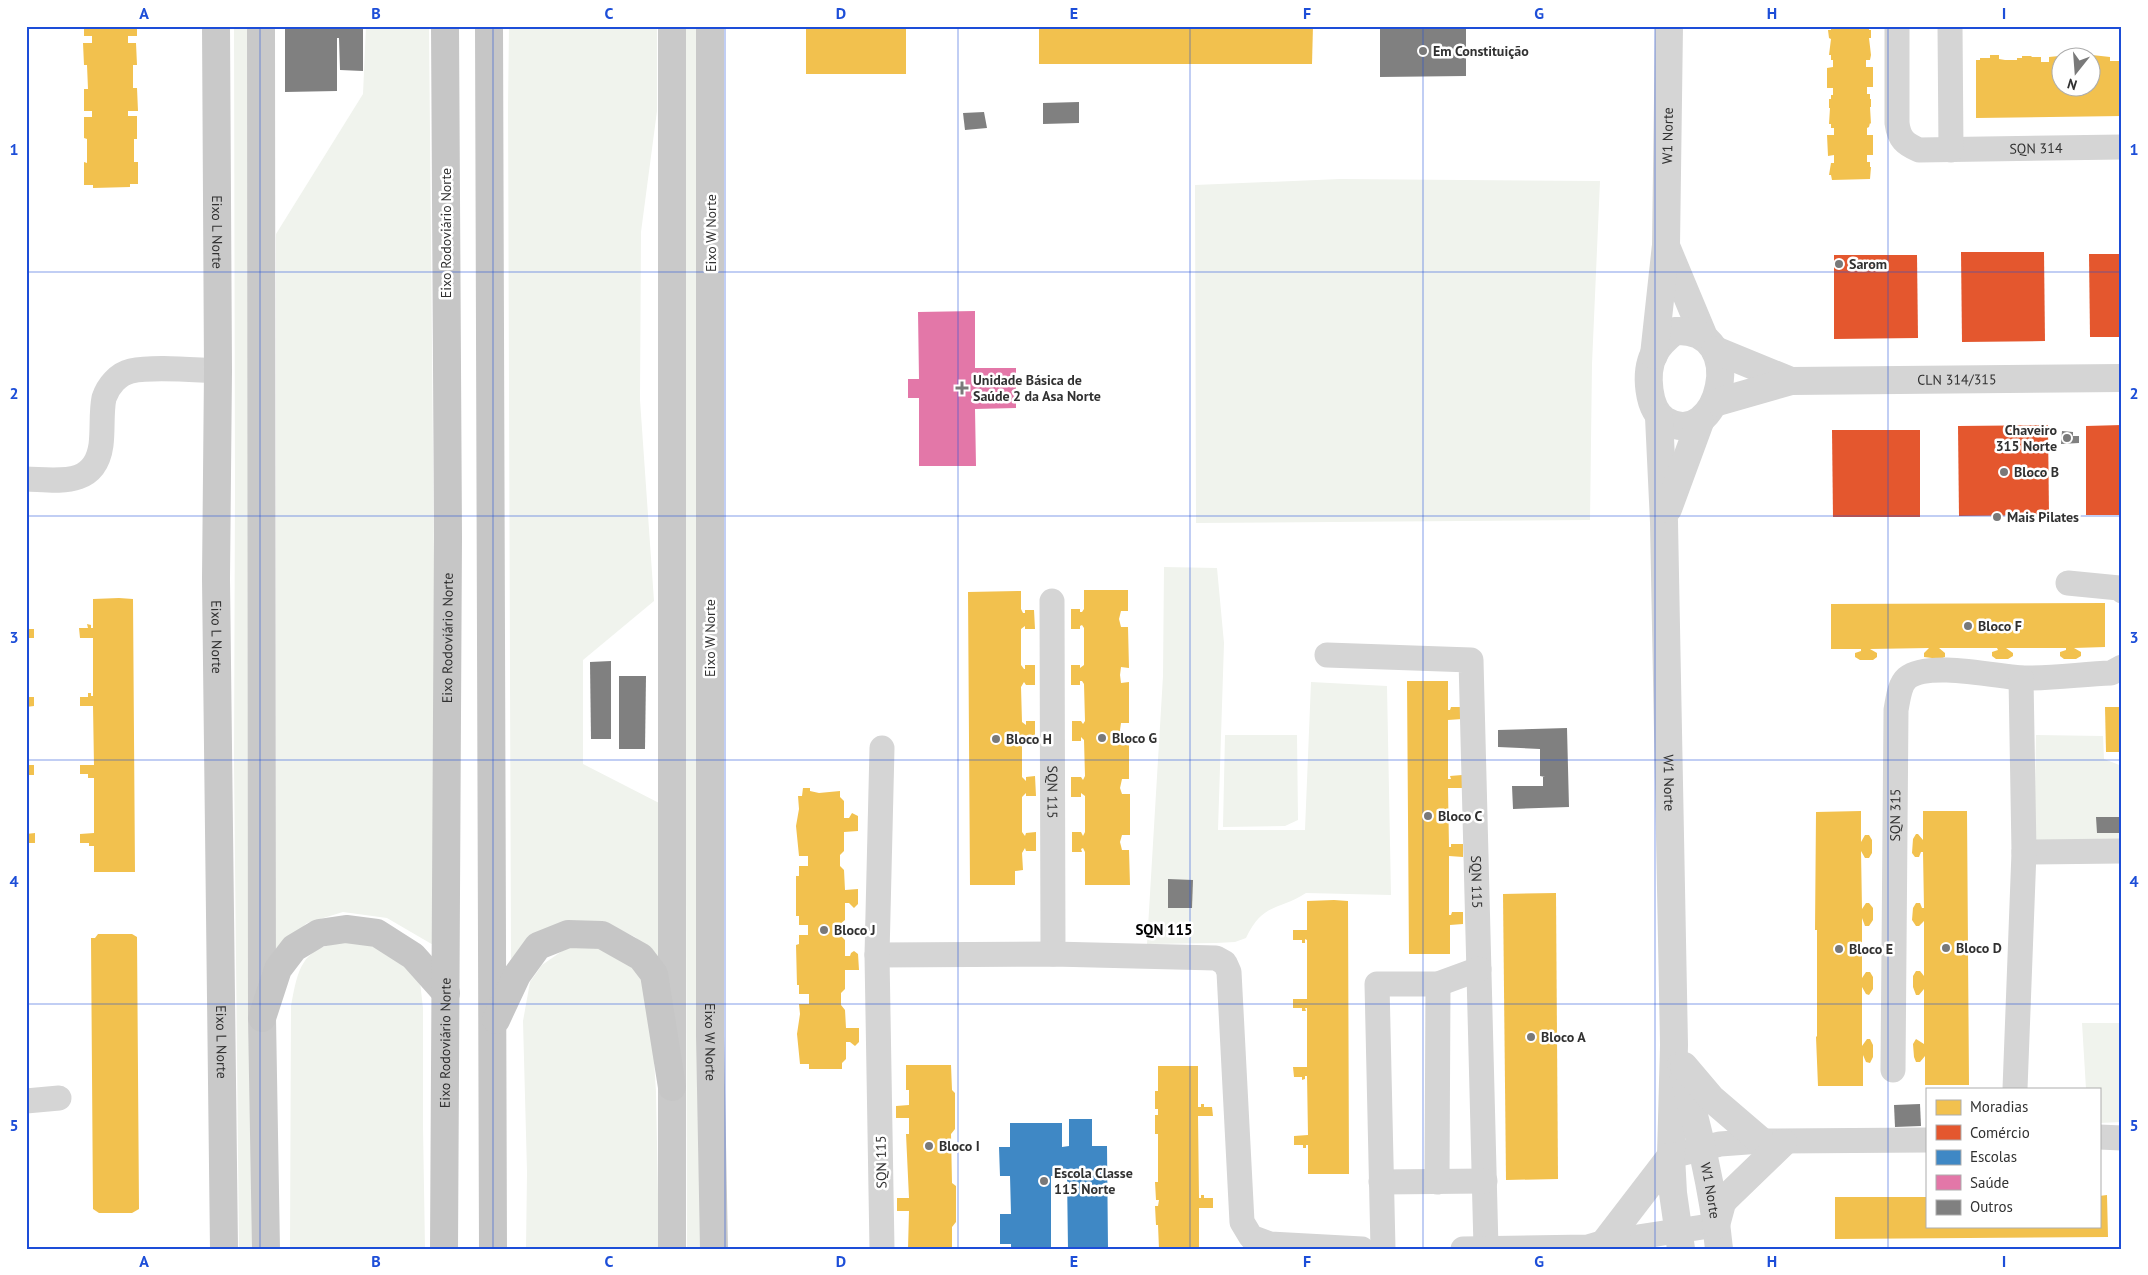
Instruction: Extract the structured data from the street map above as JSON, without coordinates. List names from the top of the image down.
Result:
{
  "streets": {
    "highway": ["Eixo Rodoviário Norte"],
    "main road": ["Eixo L Norte", "Eixo W Norte"],
    "street": [
      "W1 Norte",
      "SQN 314",
      "CLN 314/315",
      "SQN 115",
      "SQN 315"
    ]
  },
  "crossings": [
    ["W1 Norte", "CLN 314/315"]
  ],
  "districts": ["SQN 115"],
  "places": {
    "other": [
      "Em Constituição",
      "Sarom",
      "Chaveiro 315 Norte",
      "Bloco B",
      "Mais Pilates",
      "Bloco F",
      "Bloco G",
      "Bloco H",
      "Bloco C",
      "Bloco J",
      "Bloco D",
      "Bloco E",
      "Bloco A",
      "Bloco I",
      "Escola Classe 115 Norte"
    ],
    "health": ["Unidade Básica de Saúde 2 da Asa Norte"]
  },
  "legend": [
    "Moradias",
    "Comércio",
    "Escolas",
    "Saúde",
    "Outros"
  ],
  "north": "bottom",
  "grid": {
    "columns": [
      "A",
      "B",
      "C",
      "D",
      "E",
      "F",
      "G",
      "H",
      "I"
    ],
    "rows": [
      "1",
      "2",
      "3",
      "4",
      "5"
    ]
  }
}
